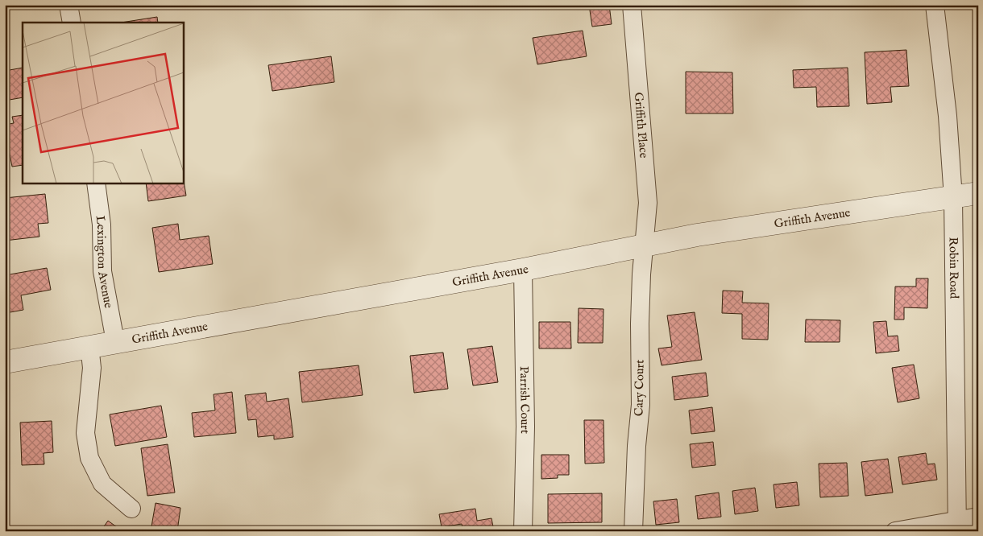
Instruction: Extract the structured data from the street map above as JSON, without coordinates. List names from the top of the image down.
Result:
{
  "streets": {
    "street": [
      "Griffith Place",
      "Griffith Avenue",
      "Lexington Avenue",
      "Robin Road",
      "Cary Court",
      "Parrish Court"
    ]
  },
  "crossings": [
    ["Griffith Place", "Griffith Avenue"],
    ["Griffith Place", "Cary Court"],
    ["Griffith Avenue", "Lexington Avenue"],
    ["Griffith Avenue", "Robin Road"],
    ["Griffith Avenue", "Cary Court"],
    ["Griffith Avenue", "Parrish Court"]
  ]
}
